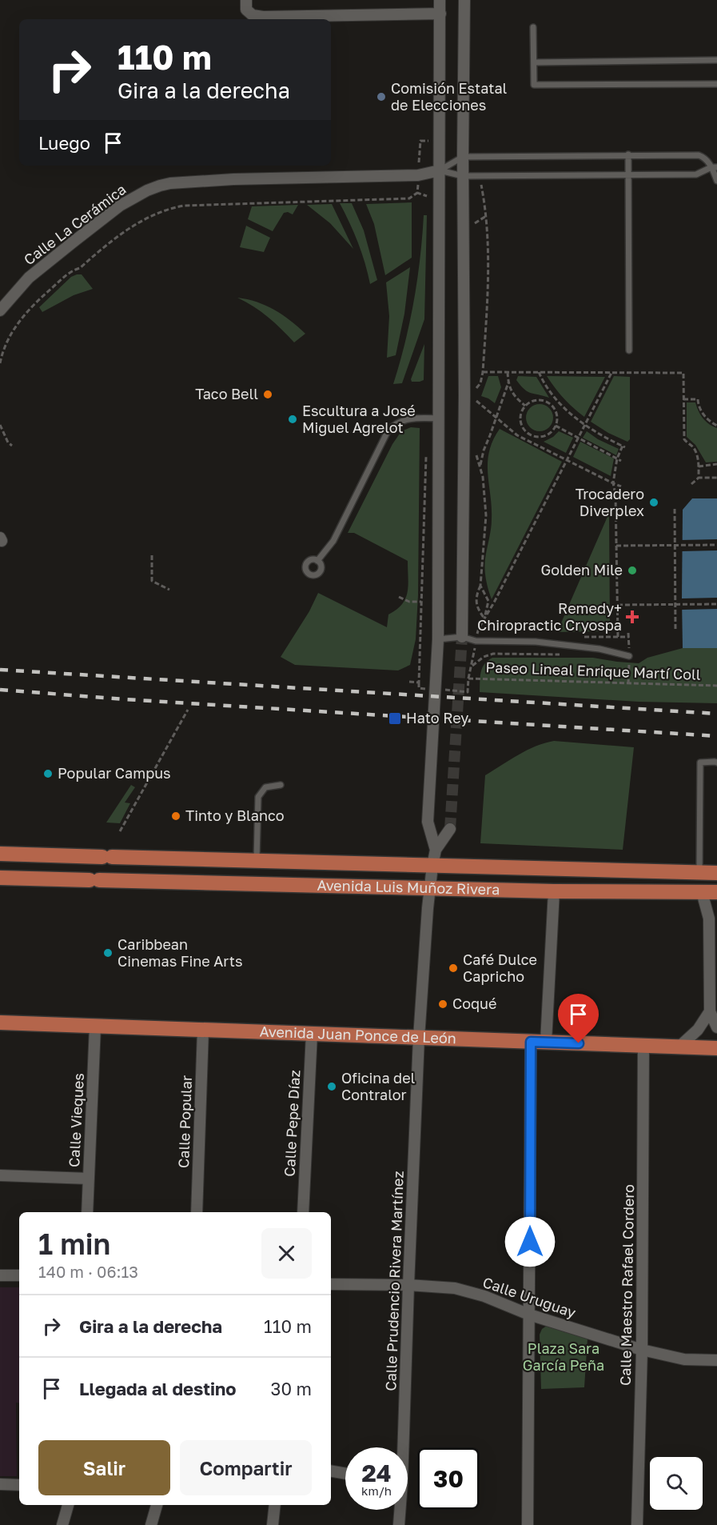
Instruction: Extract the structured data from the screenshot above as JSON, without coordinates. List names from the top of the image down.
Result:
{
  "streets": {
    "main road": ["Avenida Luis Muñoz Rivera", "Avenida Juan Ponce de León"],
    "street": [
      "Calle La Cerámica",
      "Calle Vieques",
      "Calle Popular",
      "Calle Pepe Díaz",
      "Calle Prudencio Rivera Martínez",
      "Calle Maestro Rafael Cordero",
      "Calle Uruguay"
    ],
    "path": ["Paseo Lineal Enrique Martí Coll"]
  },
  "crossings": [
    ["Avenida Luis Muñoz Rivera", "Calle Prudencio Rivera Martínez"],
    ["Avenida Juan Ponce de León", "Calle Vieques"],
    ["Avenida Juan Ponce de León", "Calle Popular"],
    ["Avenida Juan Ponce de León", "Calle Pepe Díaz"],
    ["Avenida Juan Ponce de León", "Calle Prudencio Rivera Martínez"],
    ["Avenida Juan Ponce de León", "Calle Maestro Rafael Cordero"],
    ["Calle Prudencio Rivera Martínez", "Calle Uruguay"],
    ["Calle Maestro Rafael Cordero", "Calle Uruguay"]
  ],
  "parks": ["Plaza Sara García Peña"],
  "places": {
    "other": [
      "Comisión Estatal de Elecciones",
      "Taco Bell",
      "Escultura a José Miguel Agrelot",
      "Trocadero Diverplex",
      "Golden Mile",
      "Popular Campus",
      "Tinto y Blanco",
      "Caribbean Cinemas Fine Arts",
      "Café Dulce Capricho",
      "Coqué",
      "Oficina del Contralor"
    ],
    "health": ["Remedy+ Chiropractic Cryospa"],
    "transit": ["Hato Rey"]
  },
  "page": {
    "turn": ["110 m", "Gira a la derecha"],
    "then": "Luego",
    "heading": ["1 min", "140 m · 06:13"],
    "list": [
      {
        "name": "Gira a la derecha",
        "value": "110 m"
      },
      {
        "name": "Llegada al destino",
        "value": "30 m"
      }
    ],
    "buttons": ["Salir", "Compartir"],
    "speed": "24 km/h",
    "limit": "30"
  }
}
